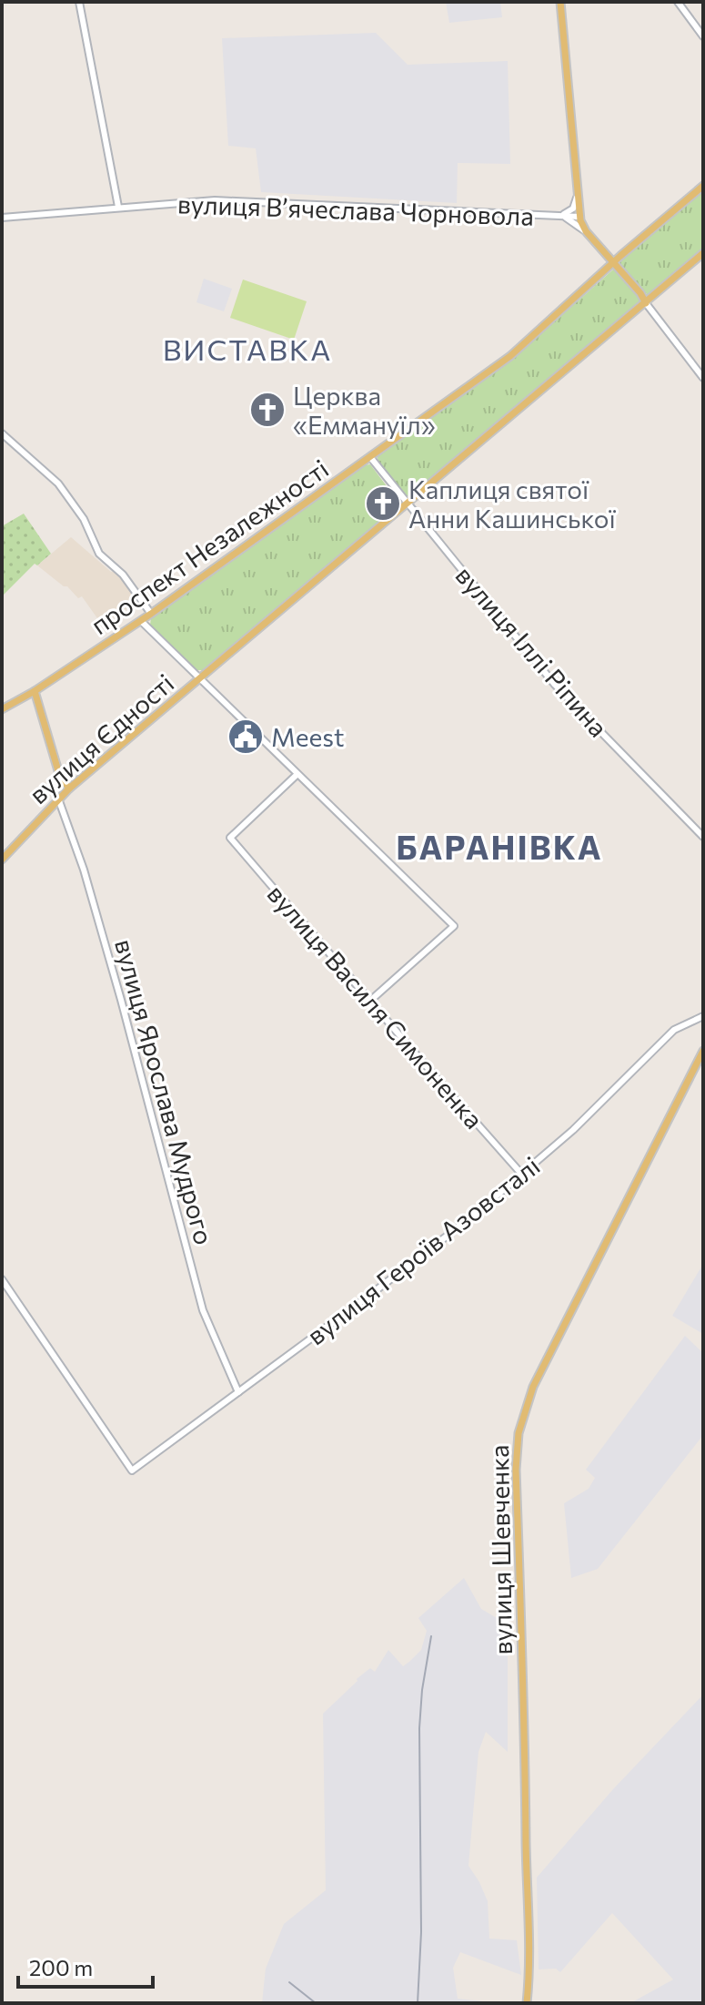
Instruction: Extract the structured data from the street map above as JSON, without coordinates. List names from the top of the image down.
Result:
{
  "streets": {
    "main road": ["проспект Незалежності", "вулиця Єдності", "вулиця Шевченка"],
    "street": [
      "вулиця Вʼячеслава Чорновола",
      "вулиця Іллі Ріпина",
      "вулиця Василя Симоненка",
      "вулиця Ярослава Мудрого",
      "вулиця Героїв Азовсталі"
    ]
  },
  "crossings": [
    ["проспект Незалежності", "вулиця Іллі Ріпина"],
    ["вулиця Єдності", "вулиця Ярослава Мудрого"],
    ["вулиця Василя Симоненка", "вулиця Героїв Азовсталі"],
    ["вулиця Ярослава Мудрого", "вулиця Героїв Азовсталі"]
  ],
  "districts": ["ВИСТАВКА", "БАРАНІВКА"],
  "places": {
    "church": ["Церква «Еммануїл»", "Каплиця cвятої Анни Кашинської"],
    "public building": ["Meest"]
  },
  "scale_bar": "200 m"
}
